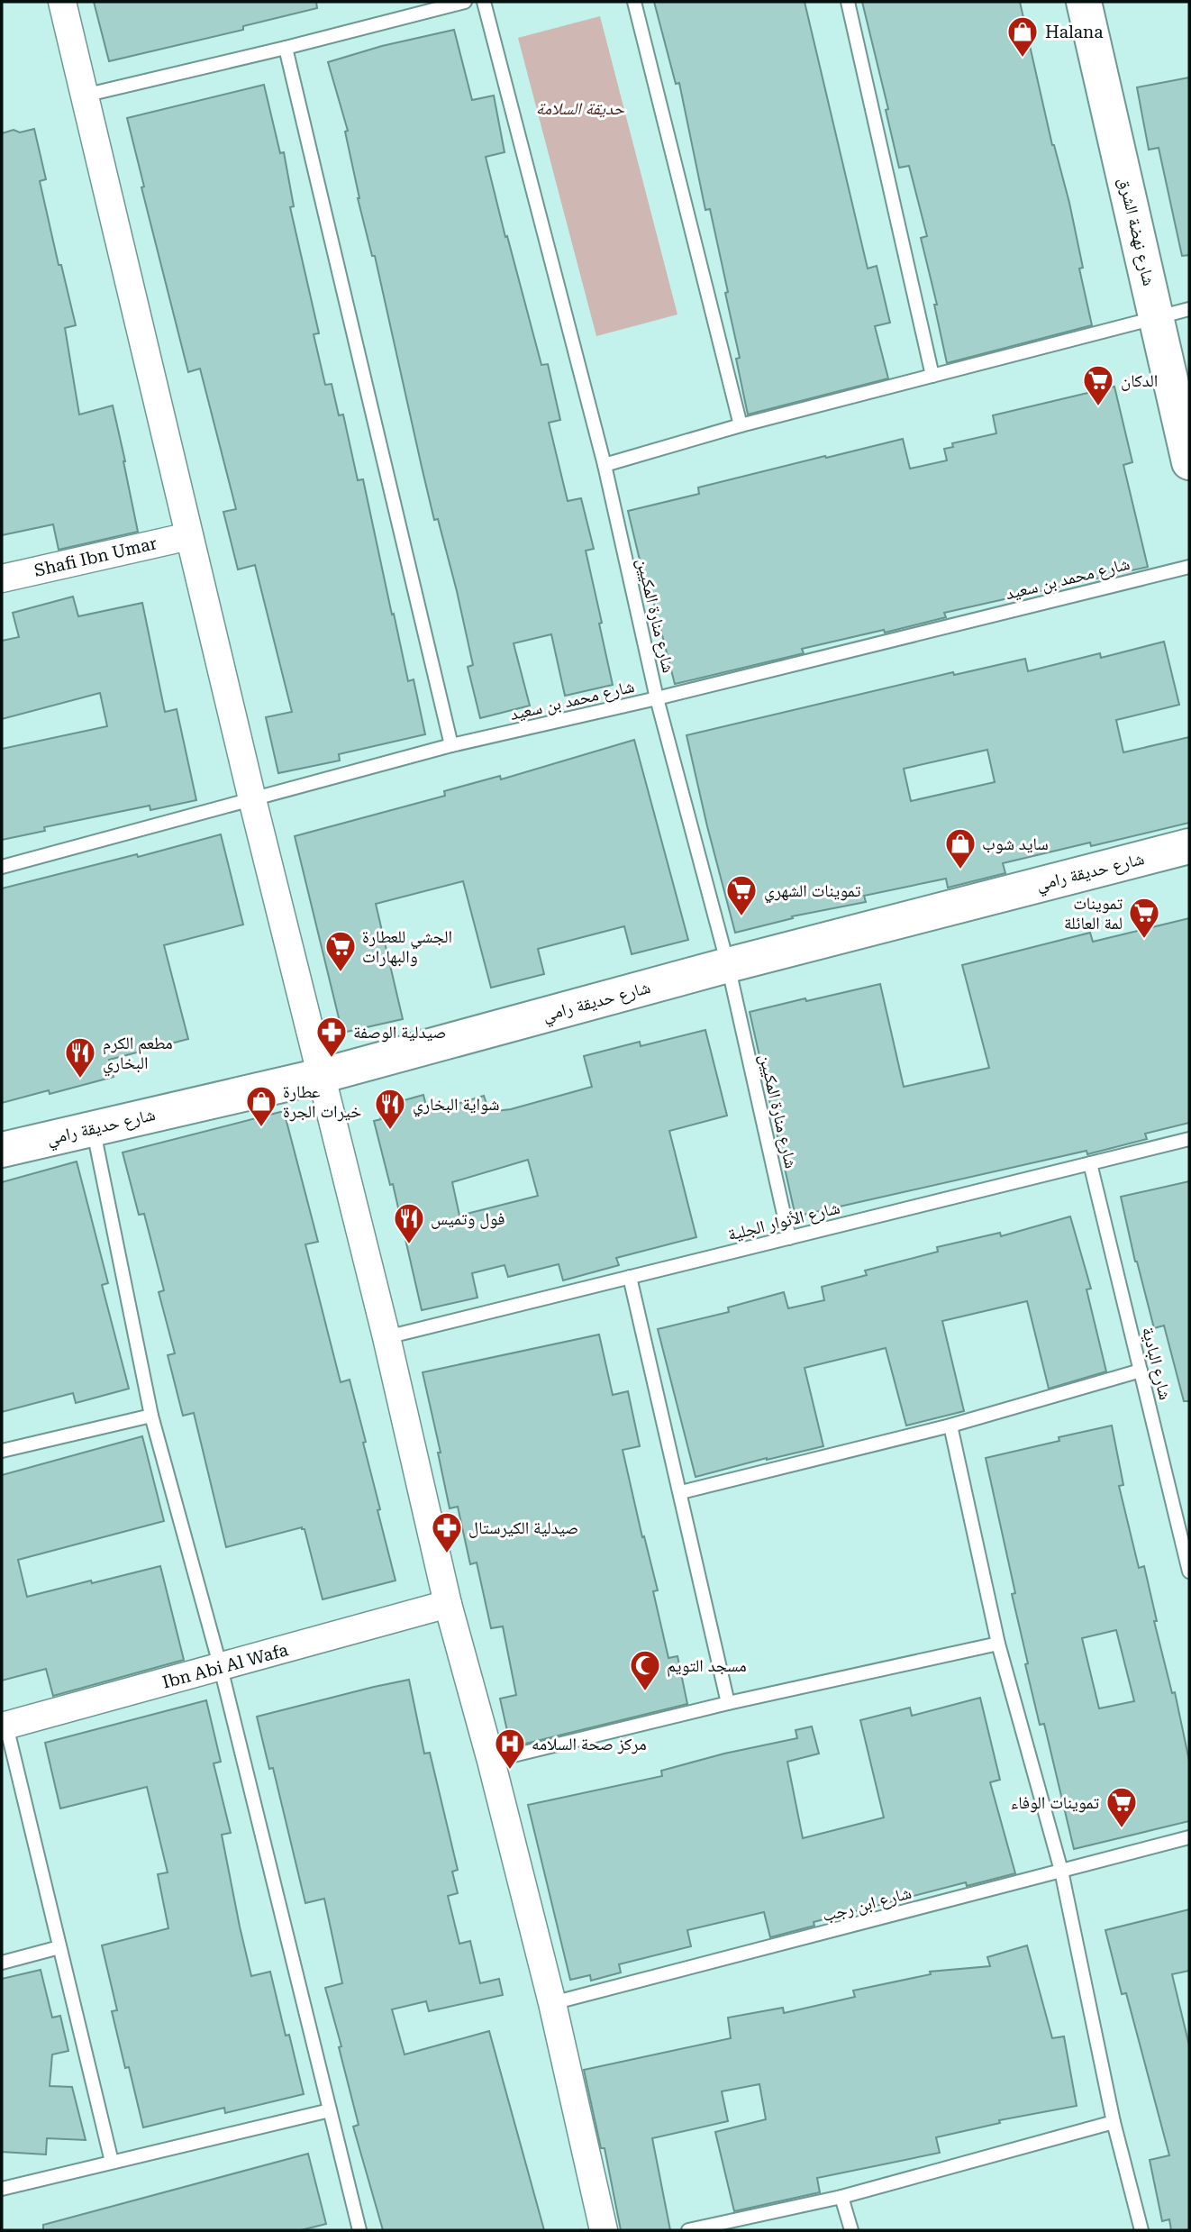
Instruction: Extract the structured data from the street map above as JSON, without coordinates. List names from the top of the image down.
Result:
{
  "streets": {
    "street": [
      "شارع نهضة الشرق",
      "Shafi Ibn Umar",
      "شارع حديقة رامي",
      "Ibn Abi Al Wafa"
    ],
    "lane": [
      "شارع محمد بن سعيد",
      "شارع منارة المكيين",
      "شارع الأنوار الجلية",
      "شارع البادية",
      "شارع ابن رجب"
    ]
  },
  "crossings": [
    ["شارع محمد بن سعيد", "شارع منارة المكيين"],
    ["شارع منارة المكيين", "شارع حديقة رامي"],
    ["شارع منارة المكيين", "شارع الأنوار الجلية"],
    ["شارع الأنوار الجلية", "شارع البادية"]
  ],
  "parks": ["حديقة السلامة"],
  "places": {
    "shop": ["Halana", "سايد شوب", "عطارة خيرات الجرة"],
    "supermarket": [
      "الدكان",
      "تموينات الشهري",
      "تموينات لمة العائلة",
      "الجشي للعطارة والبهارات",
      "تموينات الوفاء"
    ],
    "pharmacy": ["صيدلية الوصفة", "صيدلية الكيرستال"],
    "restaurant": ["مطعم الكرم البخاري", "شواية البخاري", "فول وتميس"],
    "mosque": ["مسجد التويم"],
    "hospital": ["مركز صحة السلامه"]
  }
}
